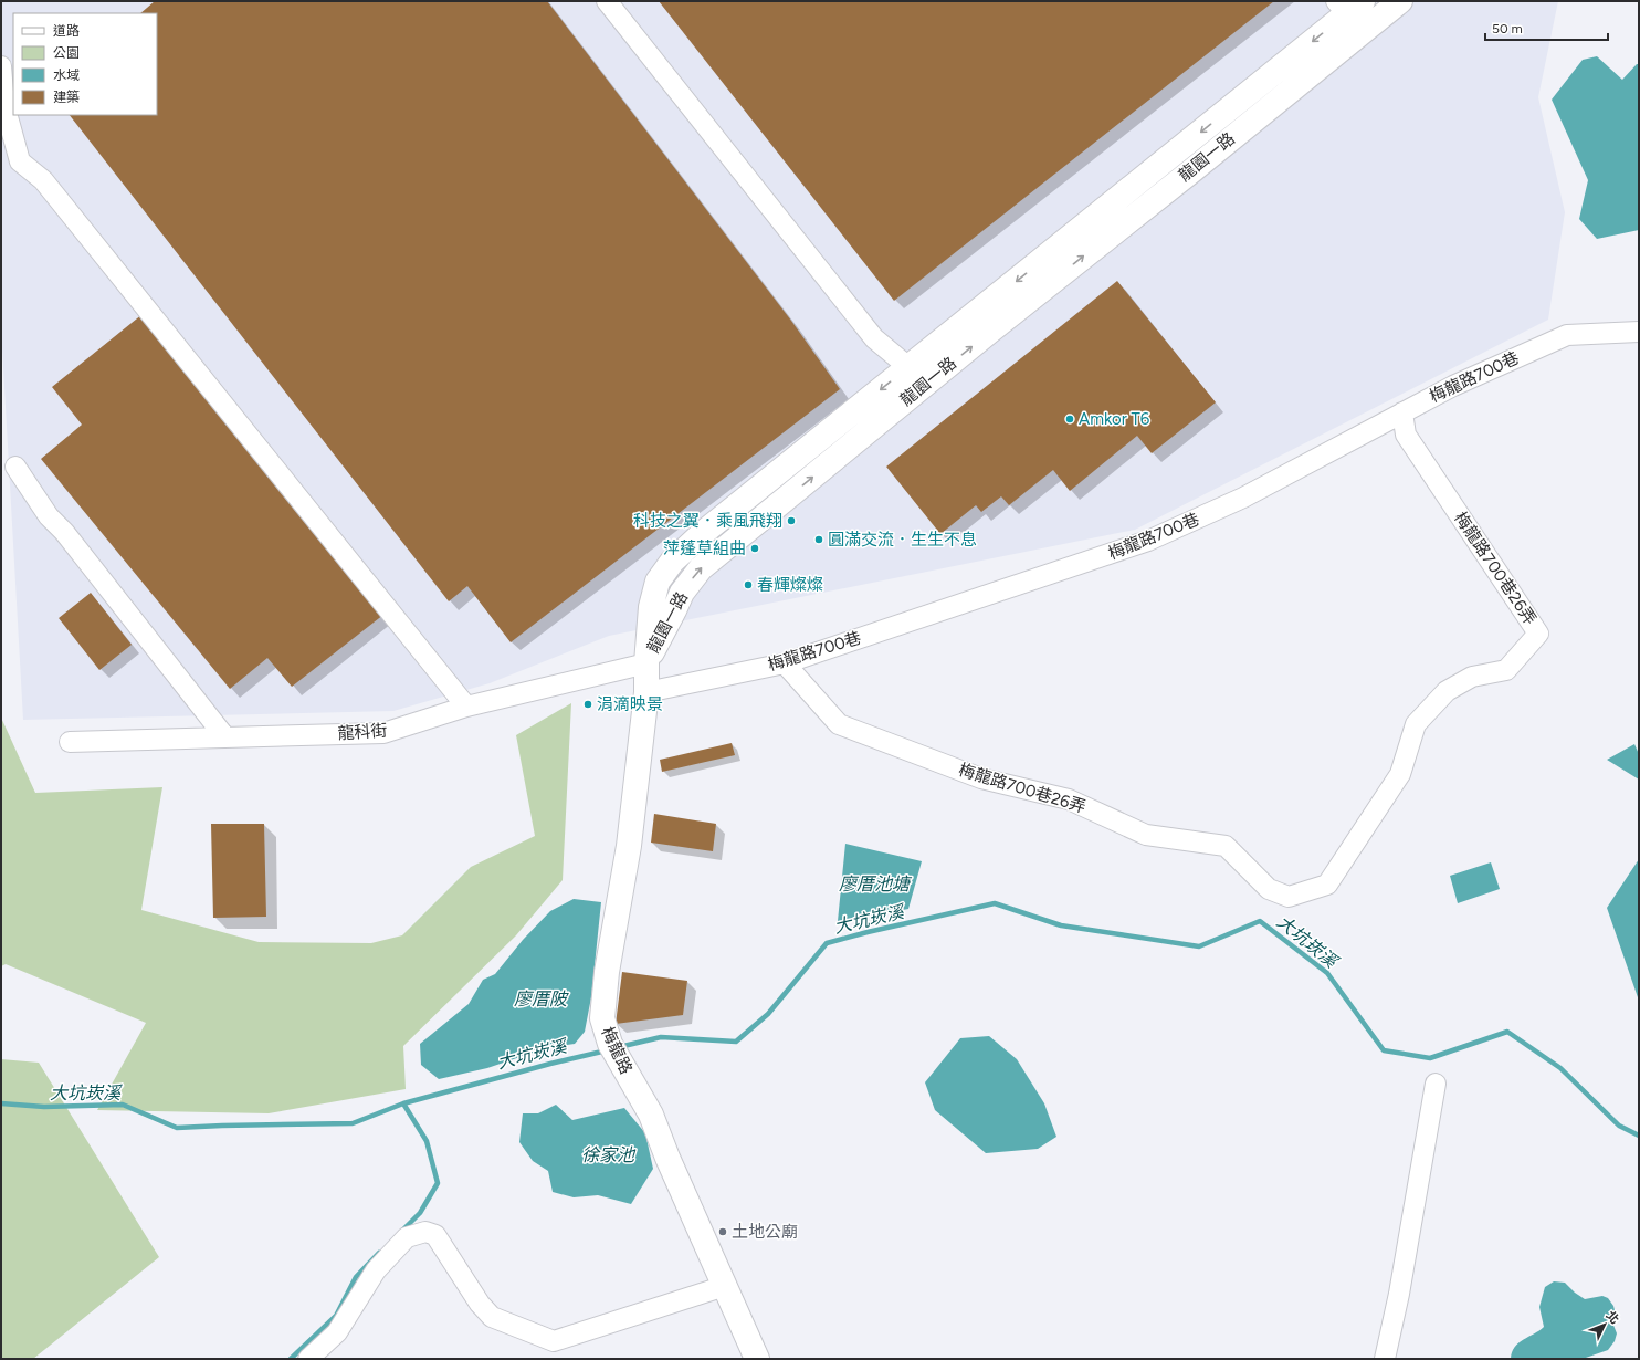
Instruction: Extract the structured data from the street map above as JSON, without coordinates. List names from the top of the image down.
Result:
{
  "streets": {
    "street": [
      "龍園一路",
      "梅龍路700巷",
      "梅龍路700巷26弄",
      "龍科街",
      "梅龍路"
    ]
  },
  "crossings": [
    ["龍園一路", "龍科街"],
    ["龍園一路", "梅龍路"],
    ["梅龍路700巷", "梅龍路700巷26弄"],
    ["梅龍路700巷", "梅龍路"],
    ["龍科街", "梅龍路"]
  ],
  "water": [
    "廖厝池塘",
    "大坑崁溪",
    "廖厝陂",
    "徐家池"
  ],
  "places": [
    "Amkor T6",
    "科技之翼．乘風飛翔",
    "圓滿交流．生生不息",
    "萍蓬草組曲",
    "春輝燦燦",
    "涓滴映景",
    "土地公廟"
  ],
  "legend": [
    "道路",
    "公園",
    "水域",
    "建築"
  ],
  "scale_bar": "50 m",
  "north": "top right"
}
